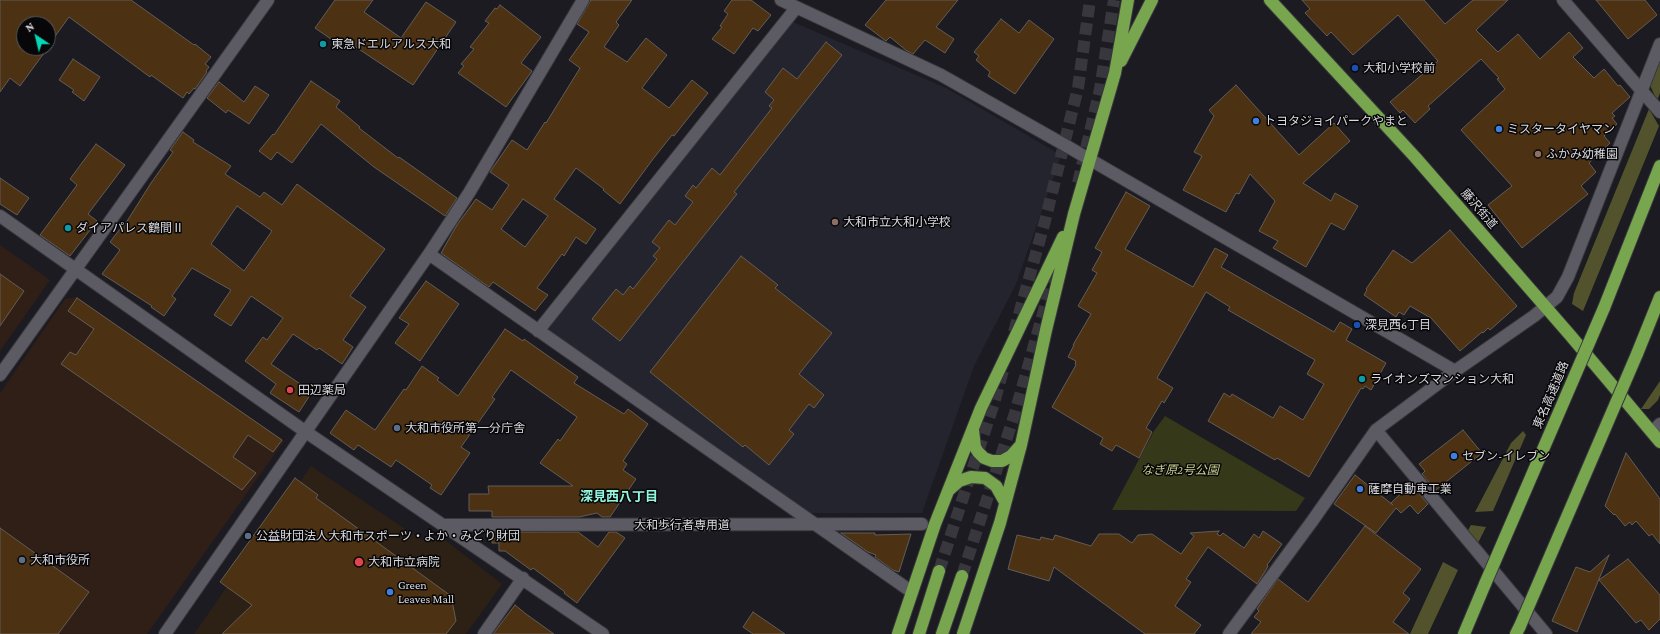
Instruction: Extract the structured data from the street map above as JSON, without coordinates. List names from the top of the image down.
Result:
{
  "streets": {
    "highway": ["藤沢街道", "東名高速道路"],
    "street": ["大和歩行者専用道"]
  },
  "districts": ["深見西八丁目"],
  "parks": ["なぎ原2号公園"],
  "places": [
    "東急ドエルアルス大和",
    "大和小学校前",
    "トヨタジョイパークやまと",
    "ミスタータイヤマン",
    "ふかみ幼稚園",
    "大和市立大和小学校",
    "ダイアパレス鶴間Ⅱ",
    "深見西6丁目",
    "ライオンズマンション大和",
    "田辺薬局",
    "大和市役所第一分庁舎",
    "セブン-イレブン",
    "薩摩自動車工業",
    "公益財団法人大和市スポーツ・よか・みどり財団",
    "大和市役所",
    "大和市立病院",
    "Green Leaves Mall"
  ],
  "north": "top left"
}
